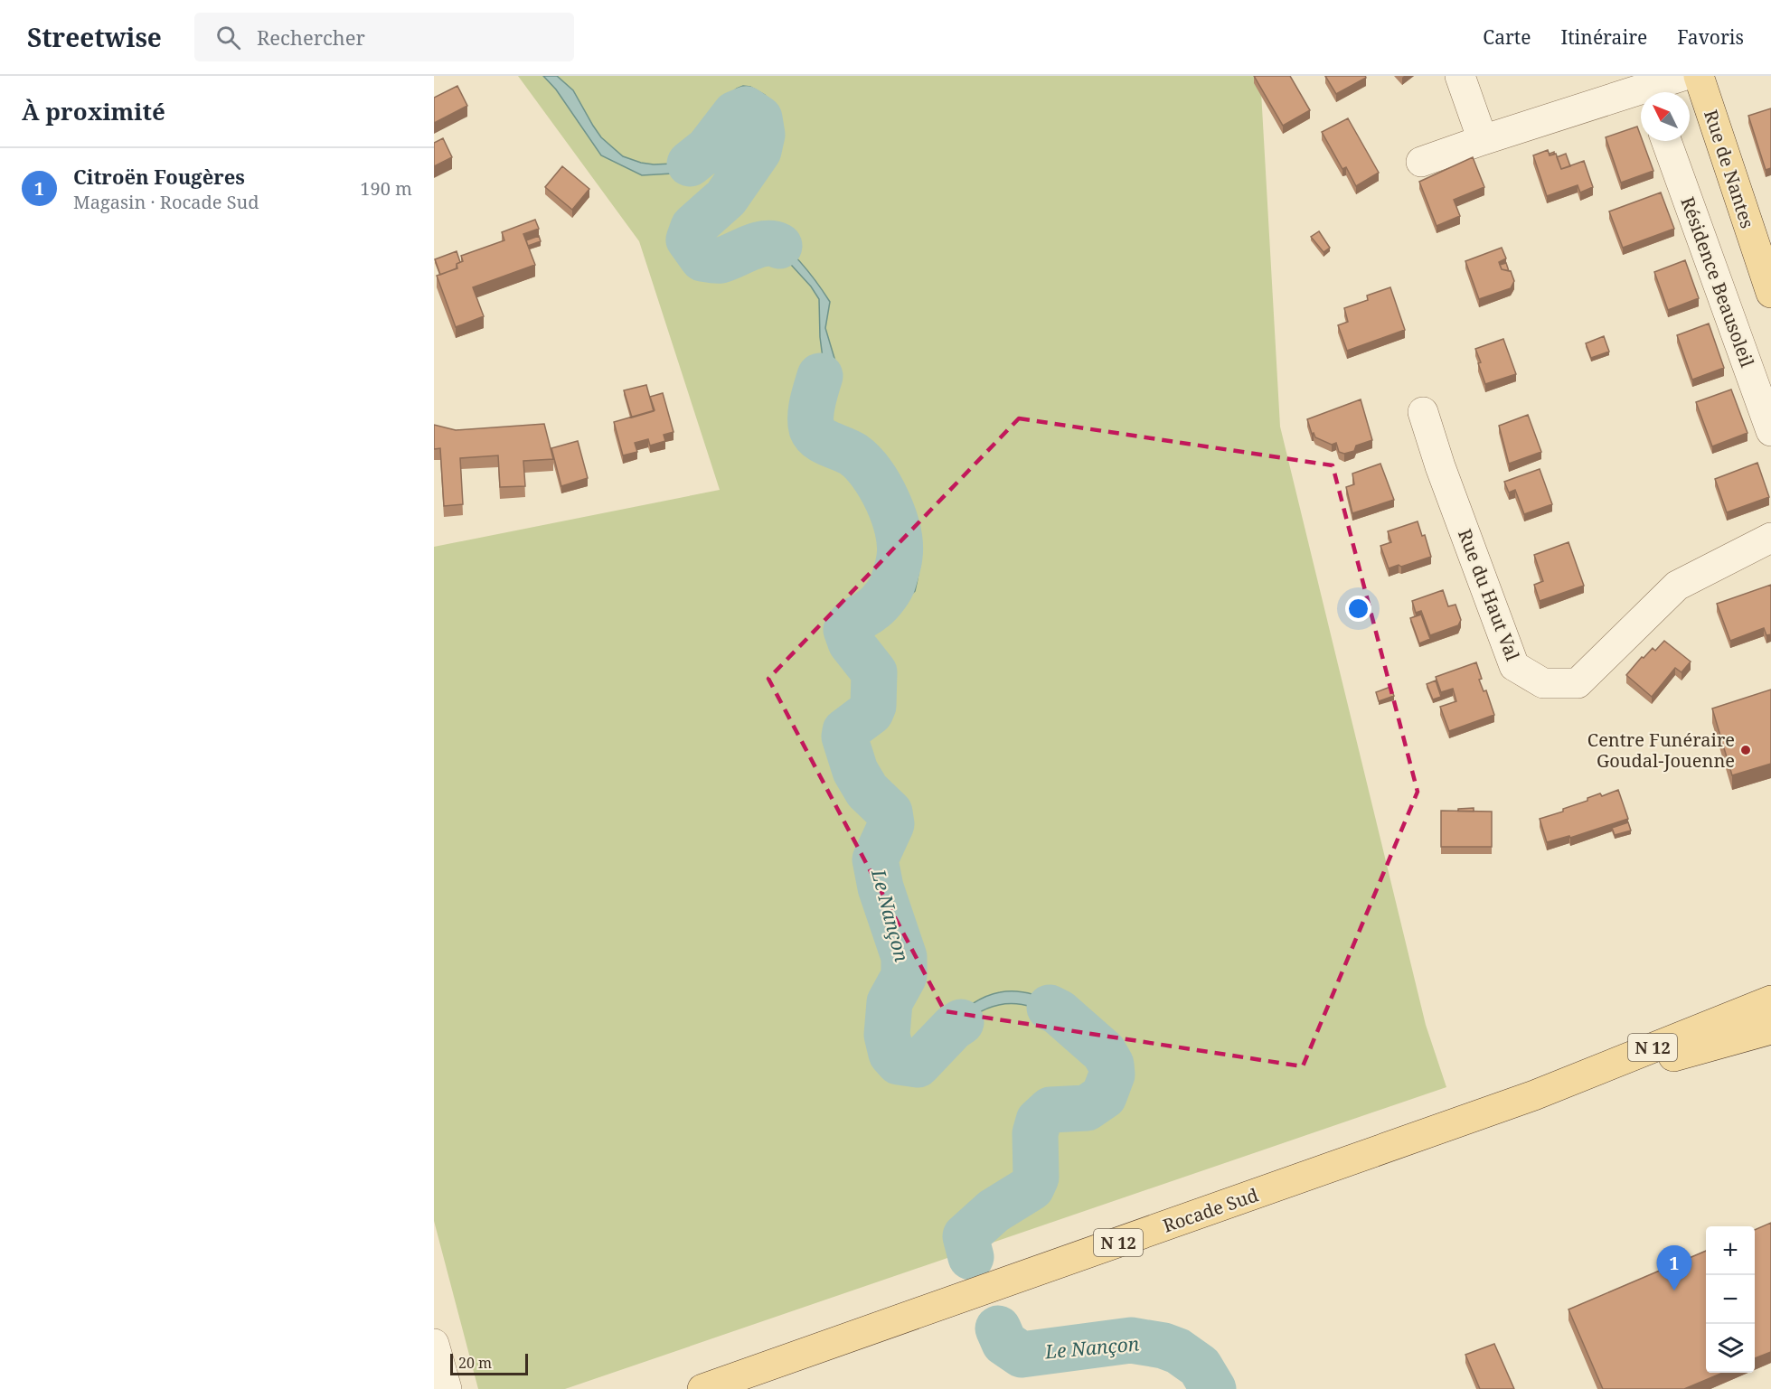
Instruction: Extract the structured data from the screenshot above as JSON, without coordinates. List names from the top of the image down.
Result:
{
  "streets": {
    "main road": ["Rue de Nantes", "N 12", "Rocade Sud"],
    "street": ["Résidence Beausoleil", "Rue du Haut Val"]
  },
  "water": ["Le Nançon"],
  "places": ["Centre Funéraire Goudal-Jouenne"],
  "scale_bar": "20 m",
  "north": "top left",
  "page": {
    "header": "Streetwise",
    "search": "Rechercher",
    "nav": ["Carte", "Itinéraire", "Favoris"],
    "heading": "À proximité",
    "list": [
      {
        "mark": "1",
        "name": "Citroën Fougères",
        "note": "Magasin · Rocade Sud",
        "value": "190 m"
      }
    ],
    "map_buttons": ["+", "−"],
    "pins": "1",
    "scale": "20 m"
  }
}
